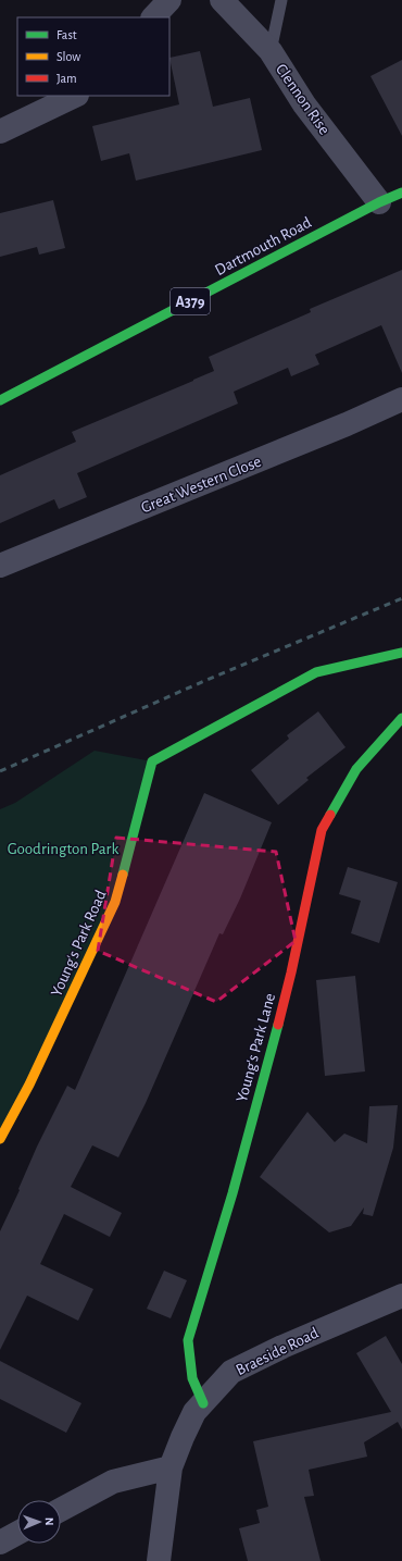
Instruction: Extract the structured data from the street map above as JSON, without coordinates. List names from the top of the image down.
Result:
{
  "streets": {
    "street": [
      "Clennon Rise",
      "Dartmouth Road",
      "A379",
      "Great Western Close",
      "Young's Park Road",
      "Young's Park Lane",
      "Braeside Road"
    ]
  },
  "crossings": [
    ["Clennon Rise", "Dartmouth Road"],
    ["Young's Park Lane", "Braeside Road"]
  ],
  "parks": ["Goodrington Park"],
  "legend": ["Fast", "Slow", "Jam"],
  "north": "right"
}
